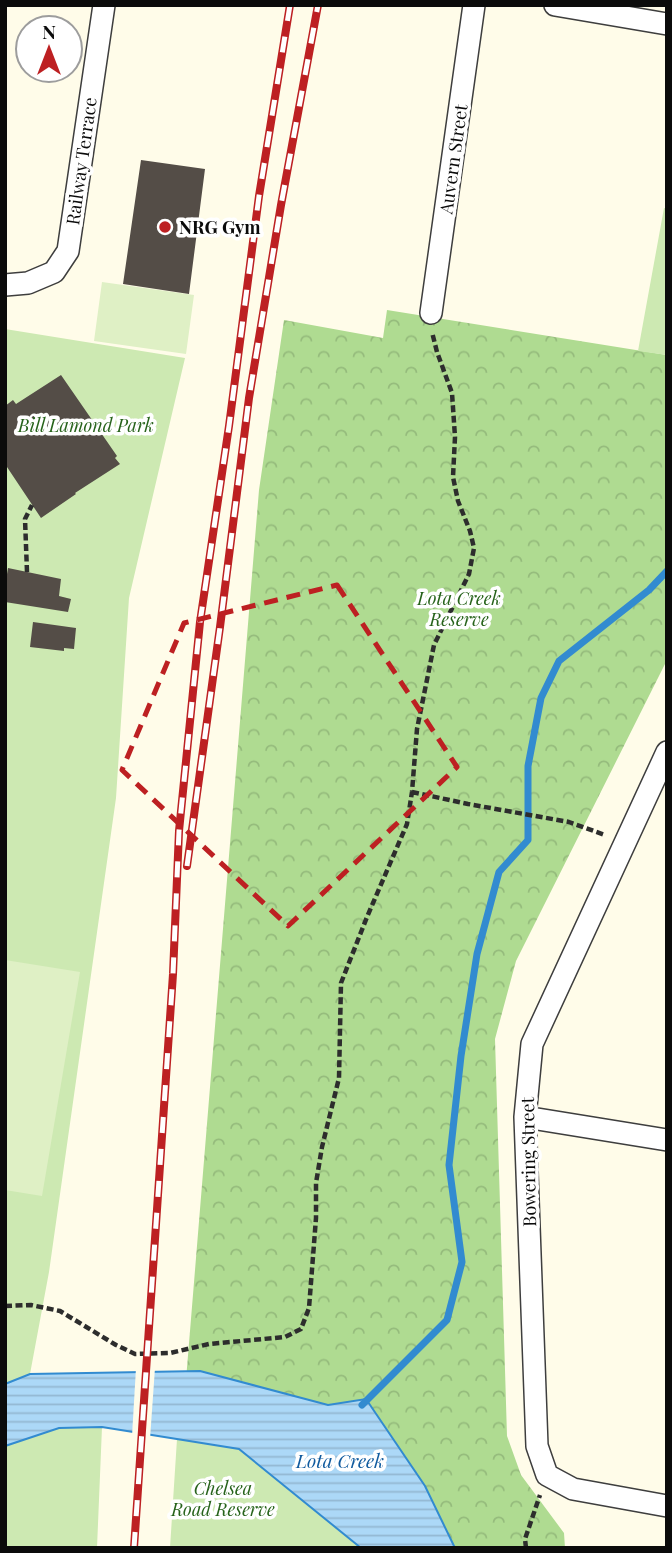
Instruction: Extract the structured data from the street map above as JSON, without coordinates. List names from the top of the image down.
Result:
{
  "streets": {
    "street": ["Auvern Street", "Railway Terrace", "Bowering Street"]
  },
  "water": ["Lota Creek"],
  "parks": ["Bill Lamond Park", "Lota Creek Reserve", "Chelsea Road Reserve"],
  "places": ["NRG Gym"],
  "north": "top"
}
